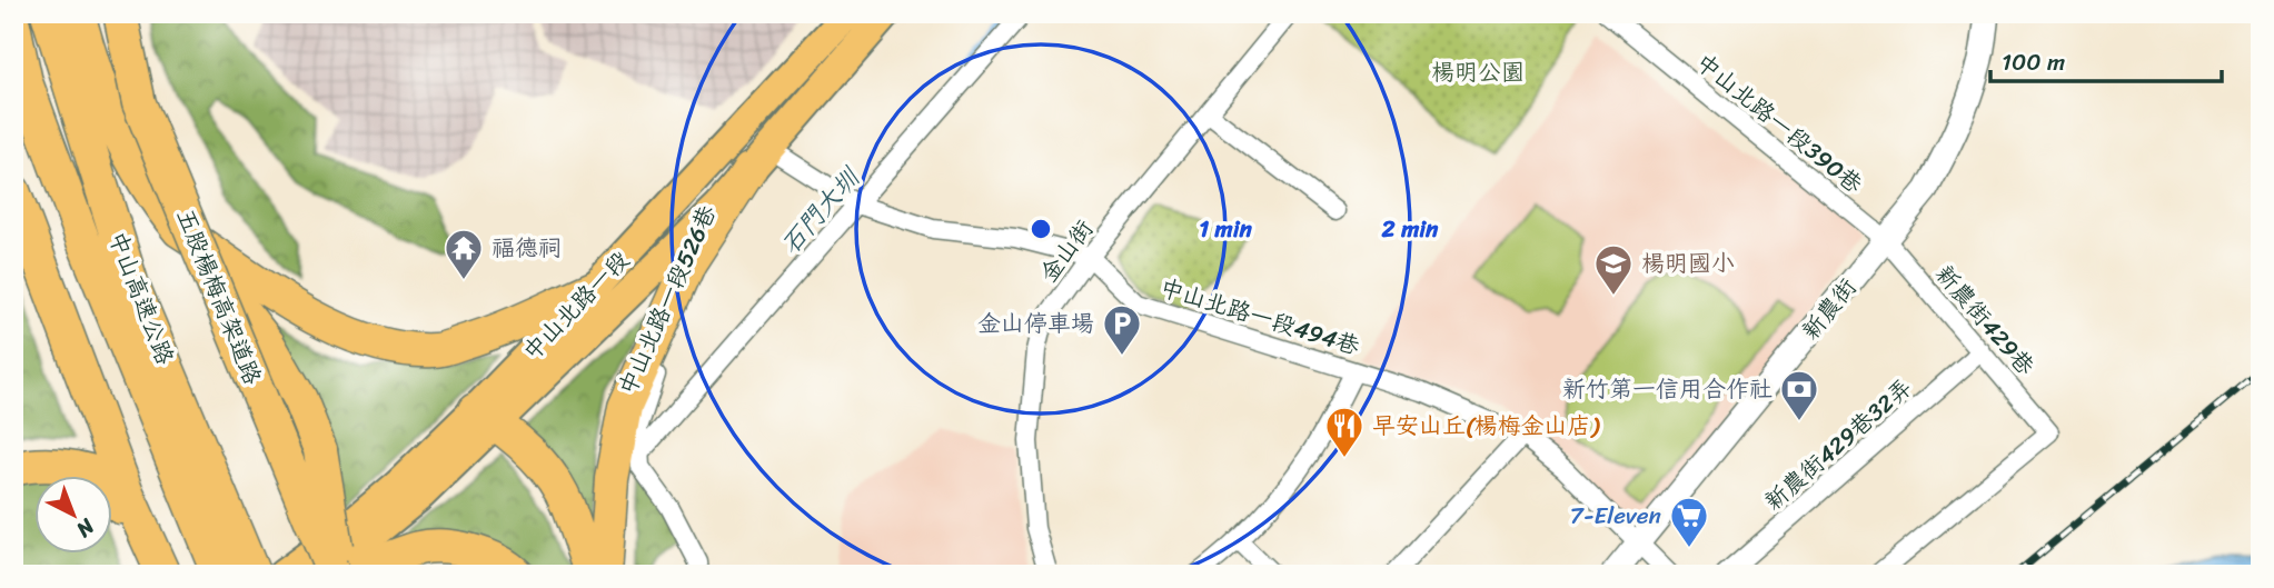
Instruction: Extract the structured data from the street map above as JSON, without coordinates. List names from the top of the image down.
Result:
{
  "streets": {
    "highway": ["五股楊梅高架道路", "中山高速公路"],
    "main road": ["中山北路一段"],
    "street": [
      "中山北路一段390巷",
      "金山街",
      "中山北路一段526巷",
      "新農街",
      "中山北路一段494巷",
      "新農街429巷",
      "新農街429巷32弄"
    ]
  },
  "crossings": [
    ["中山北路一段390巷", "新農街"],
    ["中山北路一段390巷", "新農街429巷"],
    ["金山街", "中山北路一段494巷"],
    ["中山北路一段526巷", "中山北路一段"],
    ["新農街", "中山北路一段494巷"],
    ["新農街", "新農街429巷"],
    ["新農街429巷", "新農街429巷32弄"]
  ],
  "water": ["石門大圳"],
  "parks": ["楊明公園"],
  "places": {
    "temple": ["福德祠"],
    "school or university": ["楊明國小"],
    "parking": ["金山停車場"],
    "bank": ["新竹第一信用合作社"],
    "restaurant": ["早安山丘(楊梅金山店)"],
    "supermarket": ["7-Eleven"]
  },
  "scale_bar": "100 m",
  "north": "bottom right",
  "rings": ["1 min", "2 min"]
}
